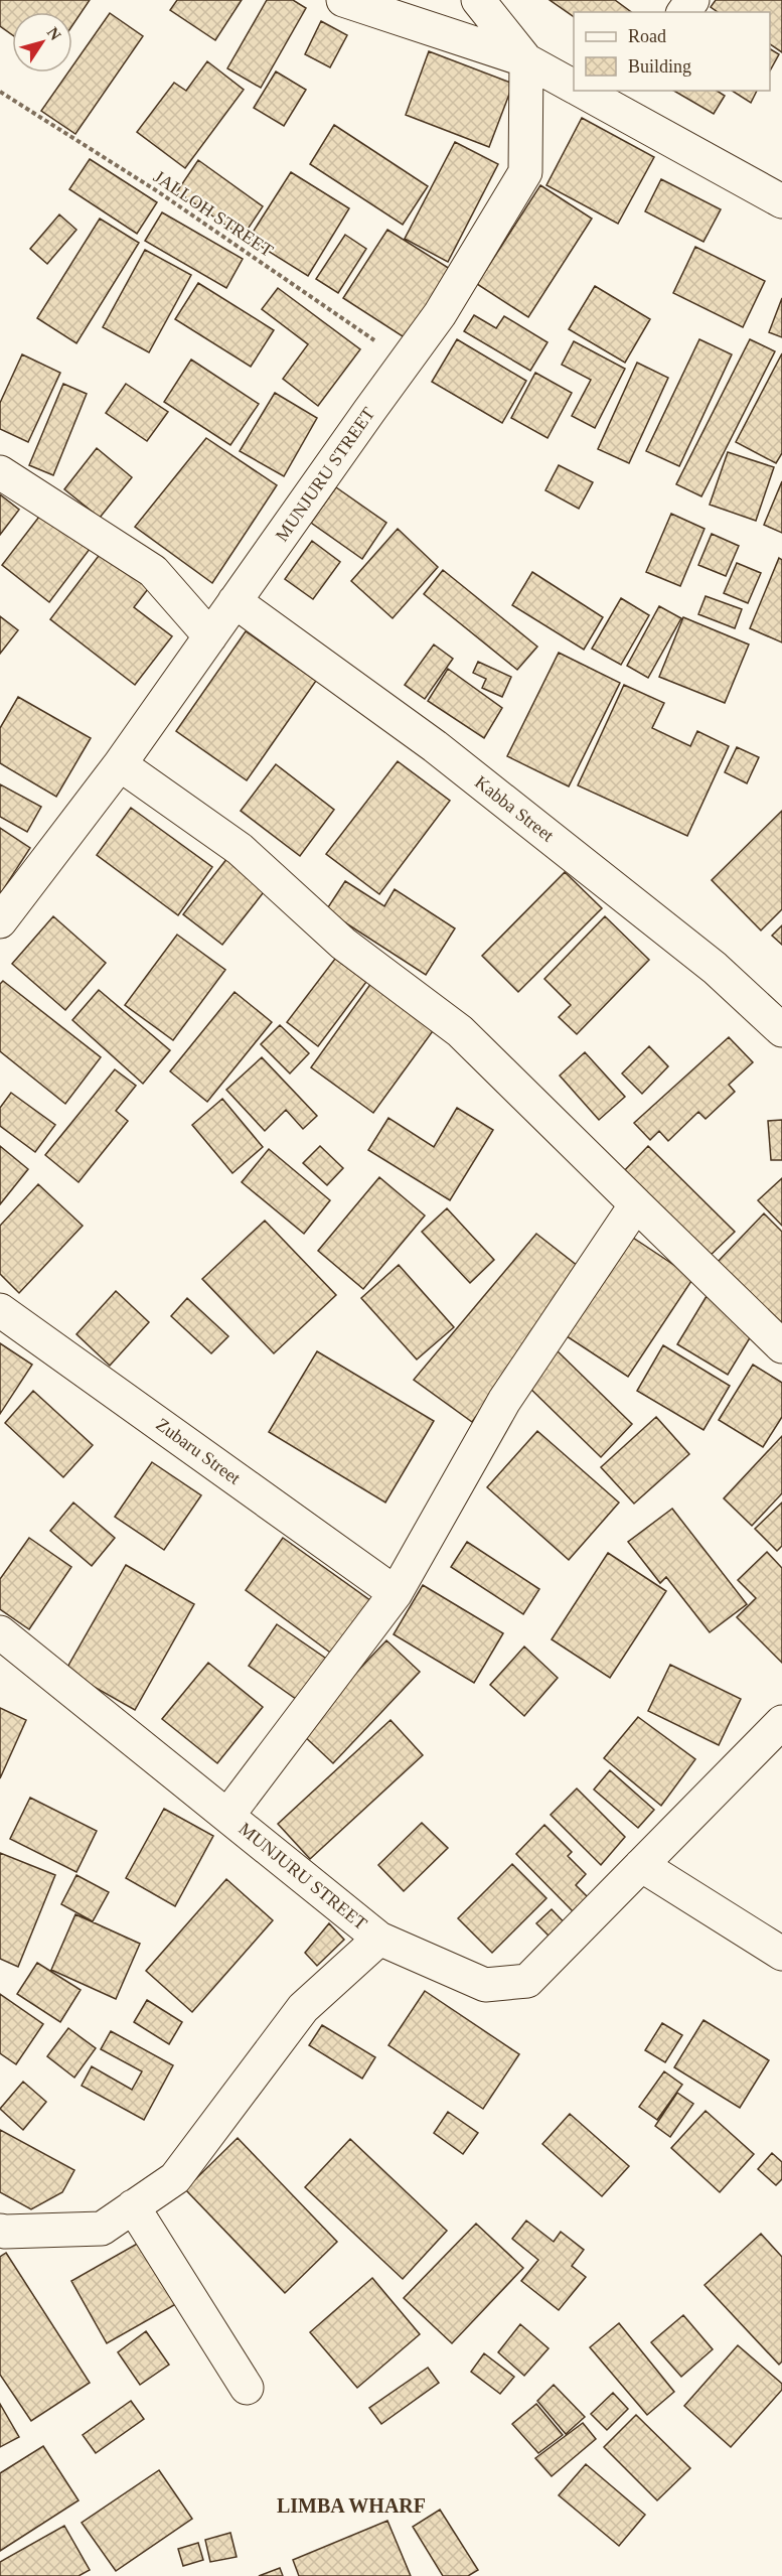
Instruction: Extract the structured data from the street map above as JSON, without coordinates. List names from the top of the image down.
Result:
{
  "streets": {
    "street": ["MUNJURU STREET", "Kabba Street", "Zubaru Street"],
    "path": ["JALLOH STREET"]
  },
  "crossings": [
    ["JALLOH STREET", "MUNJURU STREET"],
    ["MUNJURU STREET", "Kabba Street"]
  ],
  "districts": ["LIMBA WHARF"],
  "legend": ["Road", "Building"],
  "north": "top right"
}
